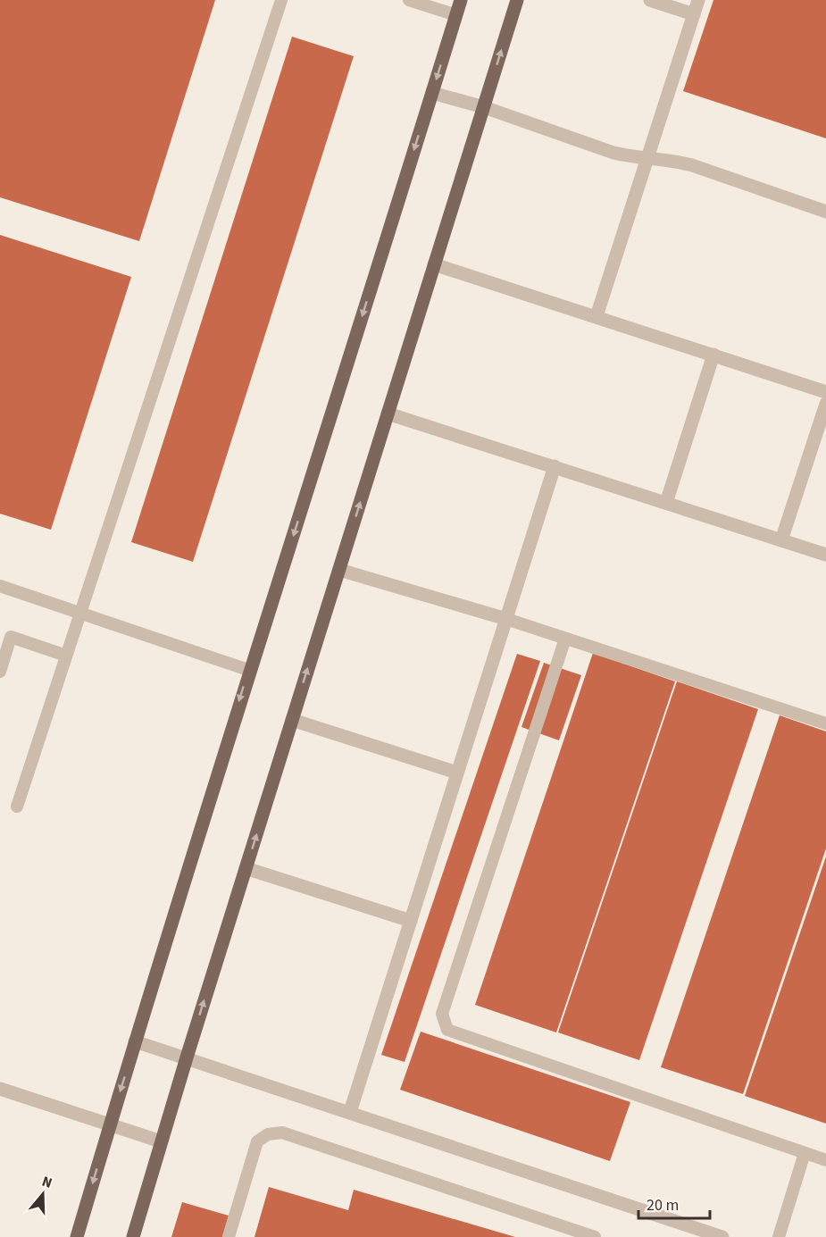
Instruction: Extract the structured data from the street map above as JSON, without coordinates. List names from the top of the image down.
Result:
{
  "scale_bar": "20 m",
  "north": "top"
}
